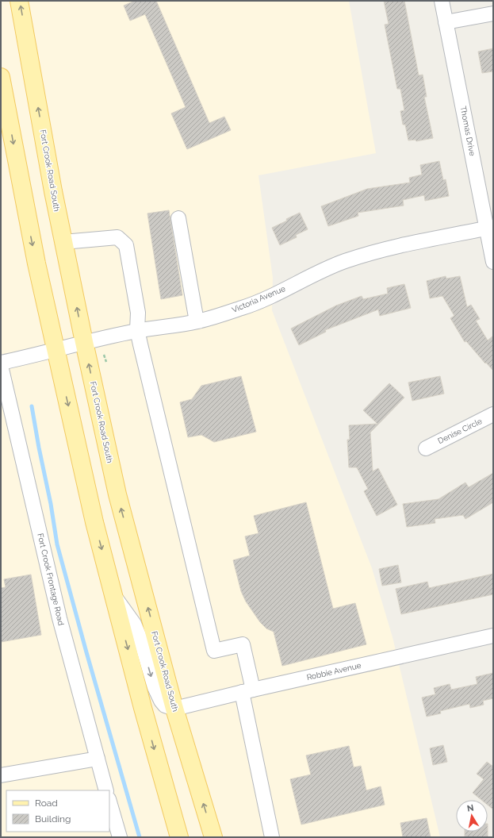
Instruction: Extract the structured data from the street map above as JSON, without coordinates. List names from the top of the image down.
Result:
{
  "streets": {
    "main road": ["Fort Crook Road South"],
    "street": [
      "Thomas Drive",
      "Victoria Avenue",
      "Denise Circle",
      "Fort Crook Frontage Road",
      "Robbie Avenue"
    ]
  },
  "crossings": [
    ["Thomas Drive", "Victoria Avenue"],
    ["Fort Crook Road South", "Victoria Avenue"],
    ["Fort Crook Road South", "Robbie Avenue"]
  ],
  "legend": ["Road", "Building"],
  "north": "top"
}
